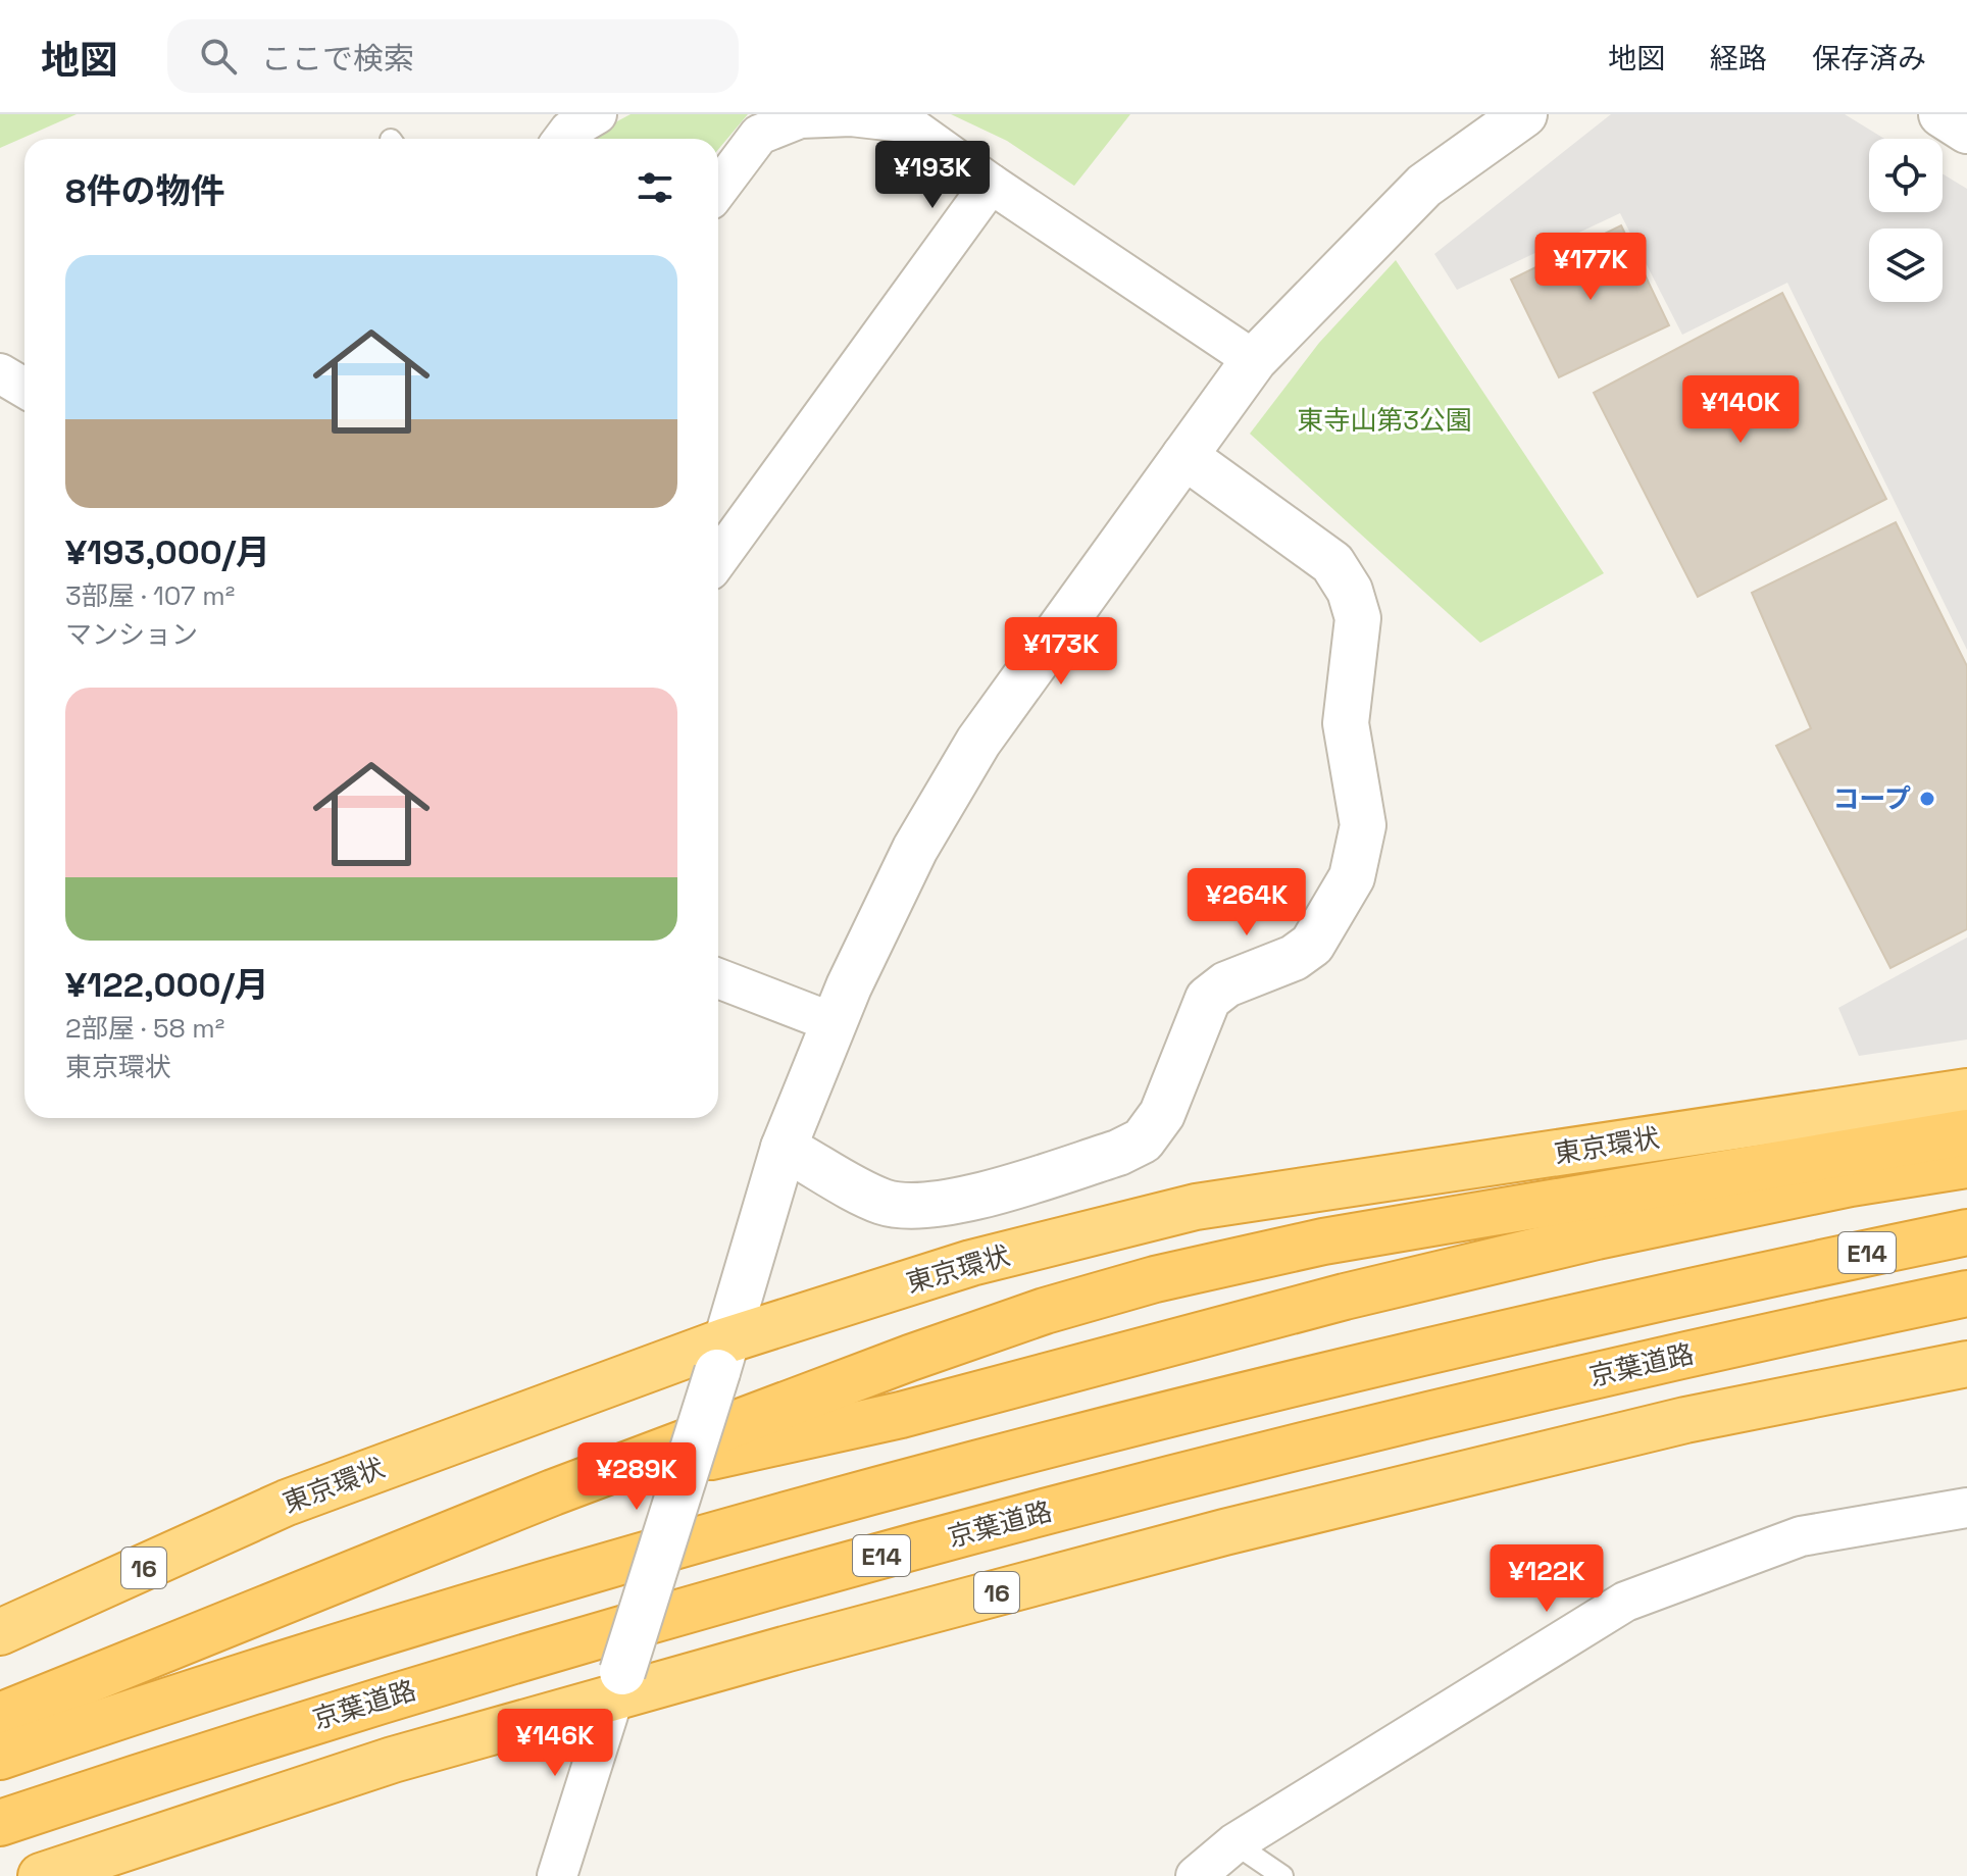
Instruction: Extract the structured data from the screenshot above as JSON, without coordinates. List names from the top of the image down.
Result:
{
  "streets": {
    "highway": [
      "東京環状",
      "E14",
      "京葉道路",
      "16"
    ]
  },
  "parks": ["東寺山第3公園"],
  "places": ["コープ"],
  "page": {
    "header": "地図",
    "search": "ここで検索",
    "nav": ["地図", "経路", "保存済み"],
    "heading": "8件の物件",
    "price": [
      "¥193K",
      "¥177K",
      "¥140K",
      "¥173K",
      "¥264K",
      "¥289K",
      "¥122K",
      "¥146K"
    ],
    "list": [
      {
        "name": "¥193,000/月",
        "note": "3部屋 · 107 m² · マンション"
      },
      {
        "name": "¥122,000/月",
        "note": "2部屋 · 58 m² · 東京環状"
      }
    ]
  }
}
